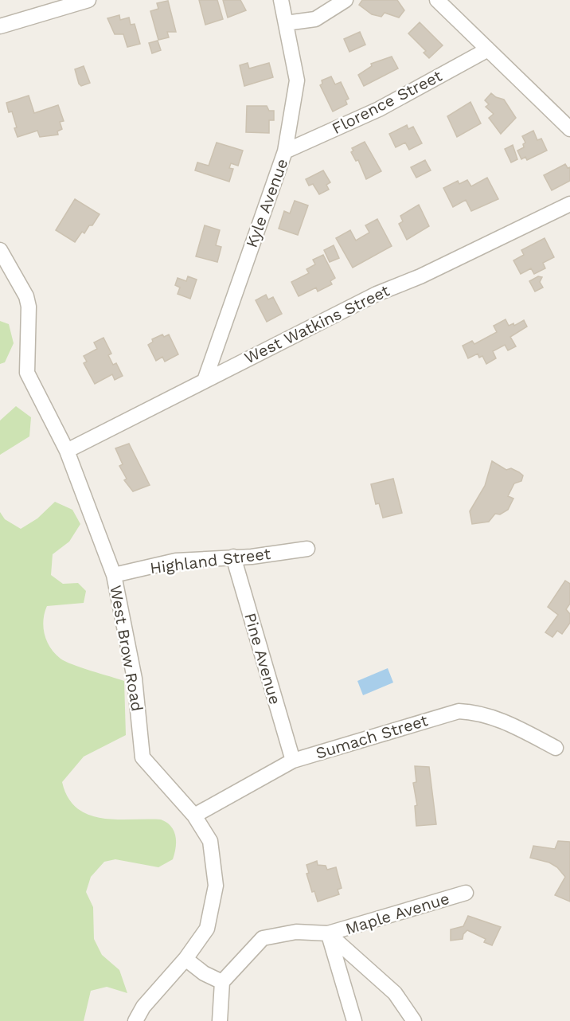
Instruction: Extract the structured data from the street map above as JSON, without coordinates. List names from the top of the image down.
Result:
{
  "streets": {
    "street": [
      "Florence Street",
      "Kyle Avenue",
      "West Watkins Street",
      "Highland Street",
      "West Brow Road",
      "Pine Avenue",
      "Sumach Street",
      "Maple Avenue"
    ]
  },
  "crossings": [
    ["Florence Street", "Kyle Avenue"],
    ["Kyle Avenue", "West Watkins Street"],
    ["West Watkins Street", "West Brow Road"],
    ["Highland Street", "West Brow Road"],
    ["Highland Street", "Pine Avenue"],
    ["West Brow Road", "Sumach Street"],
    ["Pine Avenue", "Sumach Street"]
  ]
}
